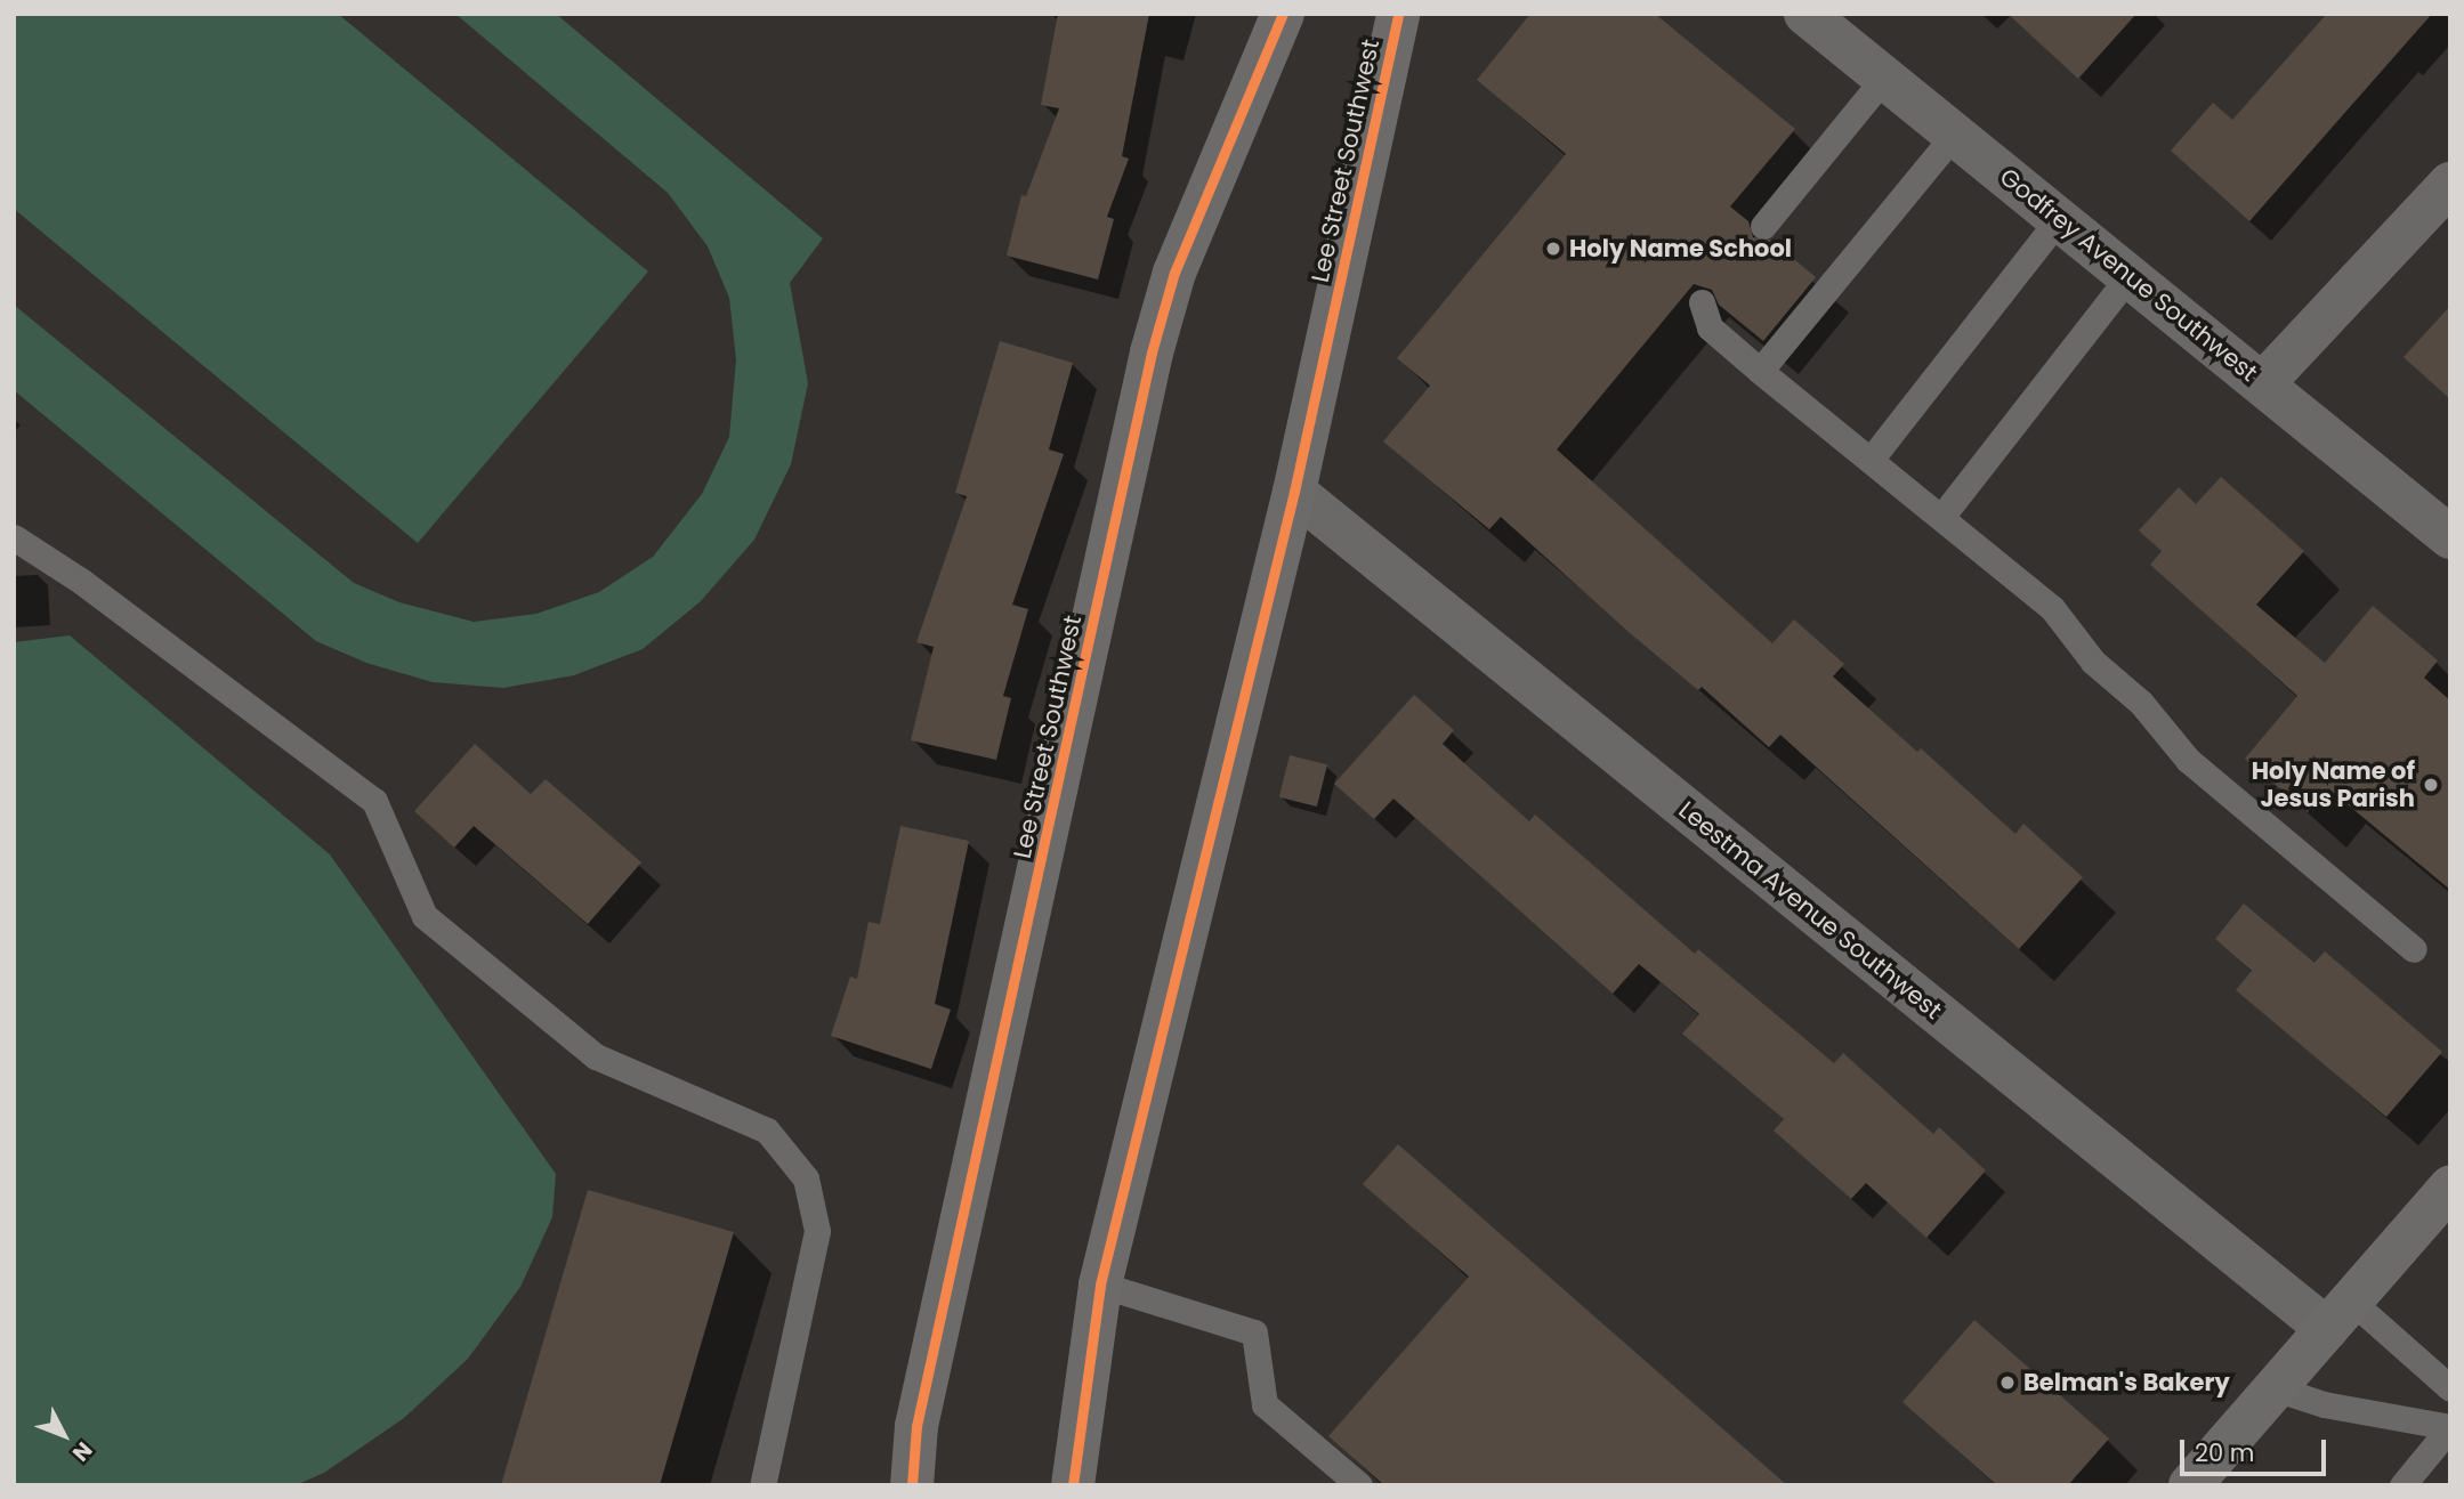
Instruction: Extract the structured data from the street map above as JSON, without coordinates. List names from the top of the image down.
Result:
{
  "streets": {
    "street": ["Lee Street Southwest", "Godfrey Avenue Southwest", "Leestma Avenue Southwest"]
  },
  "crossings": [
    ["Lee Street Southwest", "Leestma Avenue Southwest"]
  ],
  "places": ["Holy Name School", "Holy Name of Jesus Parish", "Belman's Bakery"],
  "scale_bar": "20 m",
  "north": "bottom right"
}
